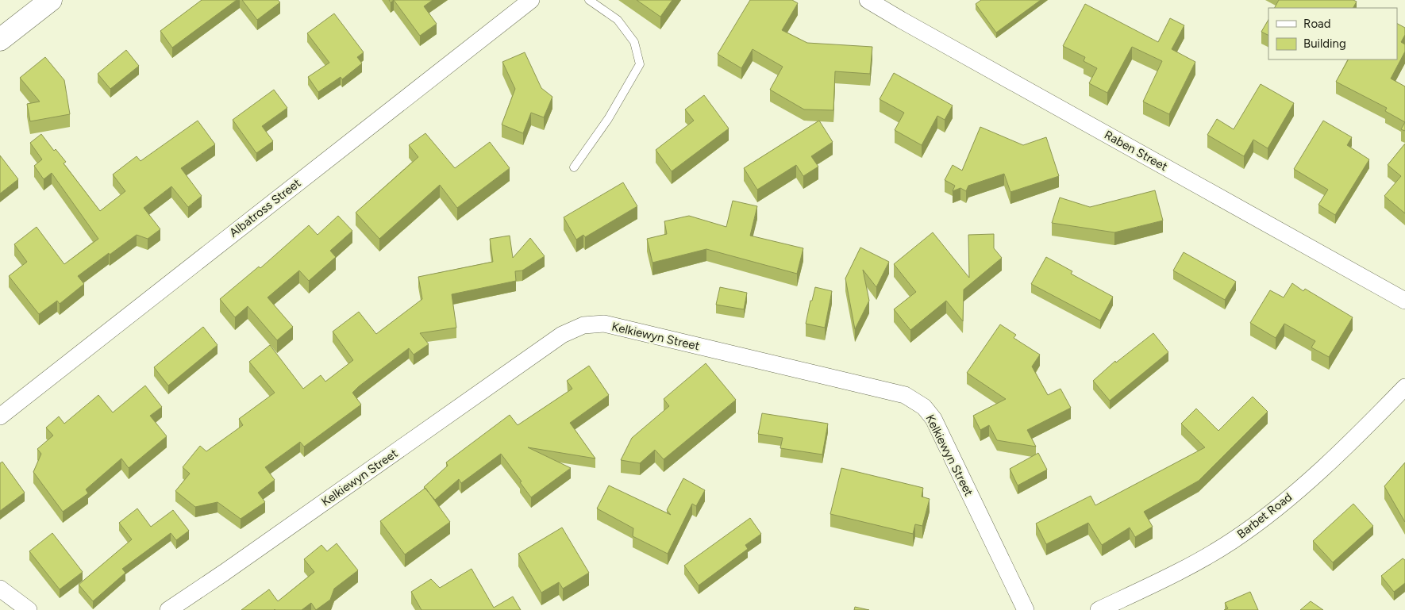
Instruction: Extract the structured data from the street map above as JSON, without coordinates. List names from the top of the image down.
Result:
{
  "streets": {
    "street": [
      "Raben Street",
      "Albatross Street",
      "Kelkiewyn Street",
      "Barbet Road"
    ]
  },
  "legend": ["Road", "Building"]
}
